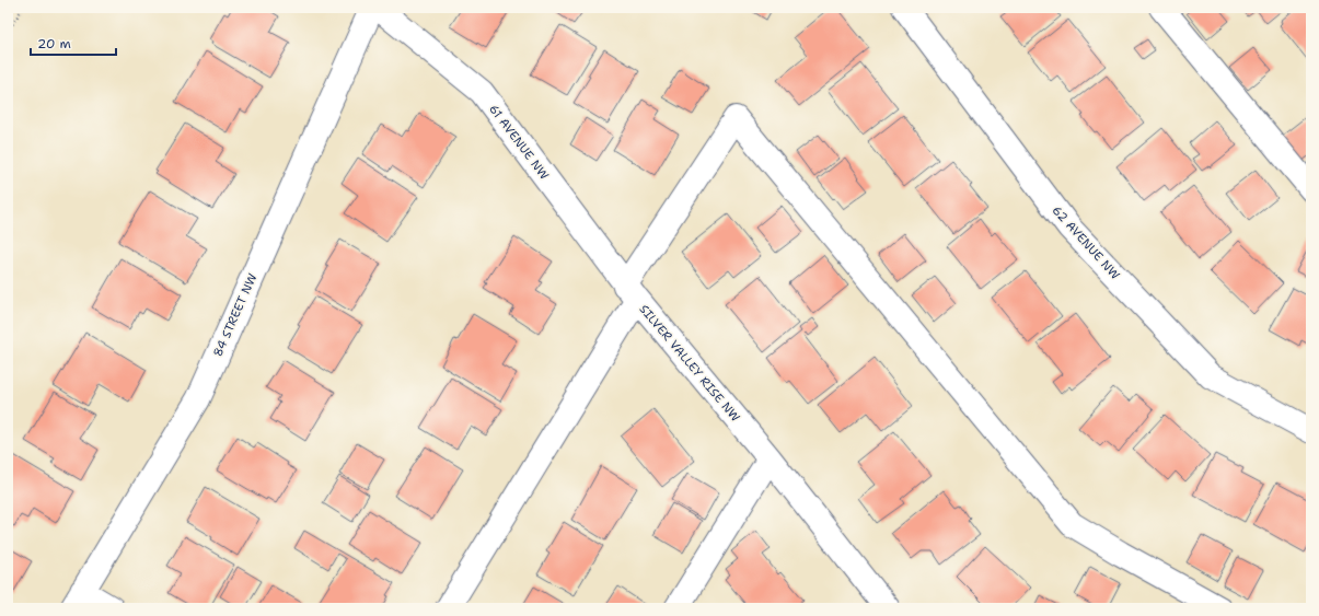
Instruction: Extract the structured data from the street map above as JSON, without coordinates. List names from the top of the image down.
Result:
{
  "streets": {
    "street": [
      "61 AVENUE NW",
      "62 AVENUE NW",
      "84 STREET NW",
      "SILVER VALLEY RISE NW"
    ]
  },
  "crossings": [
    ["61 AVENUE NW", "SILVER VALLEY RISE NW"]
  ],
  "scale_bar": "20 m"
}
